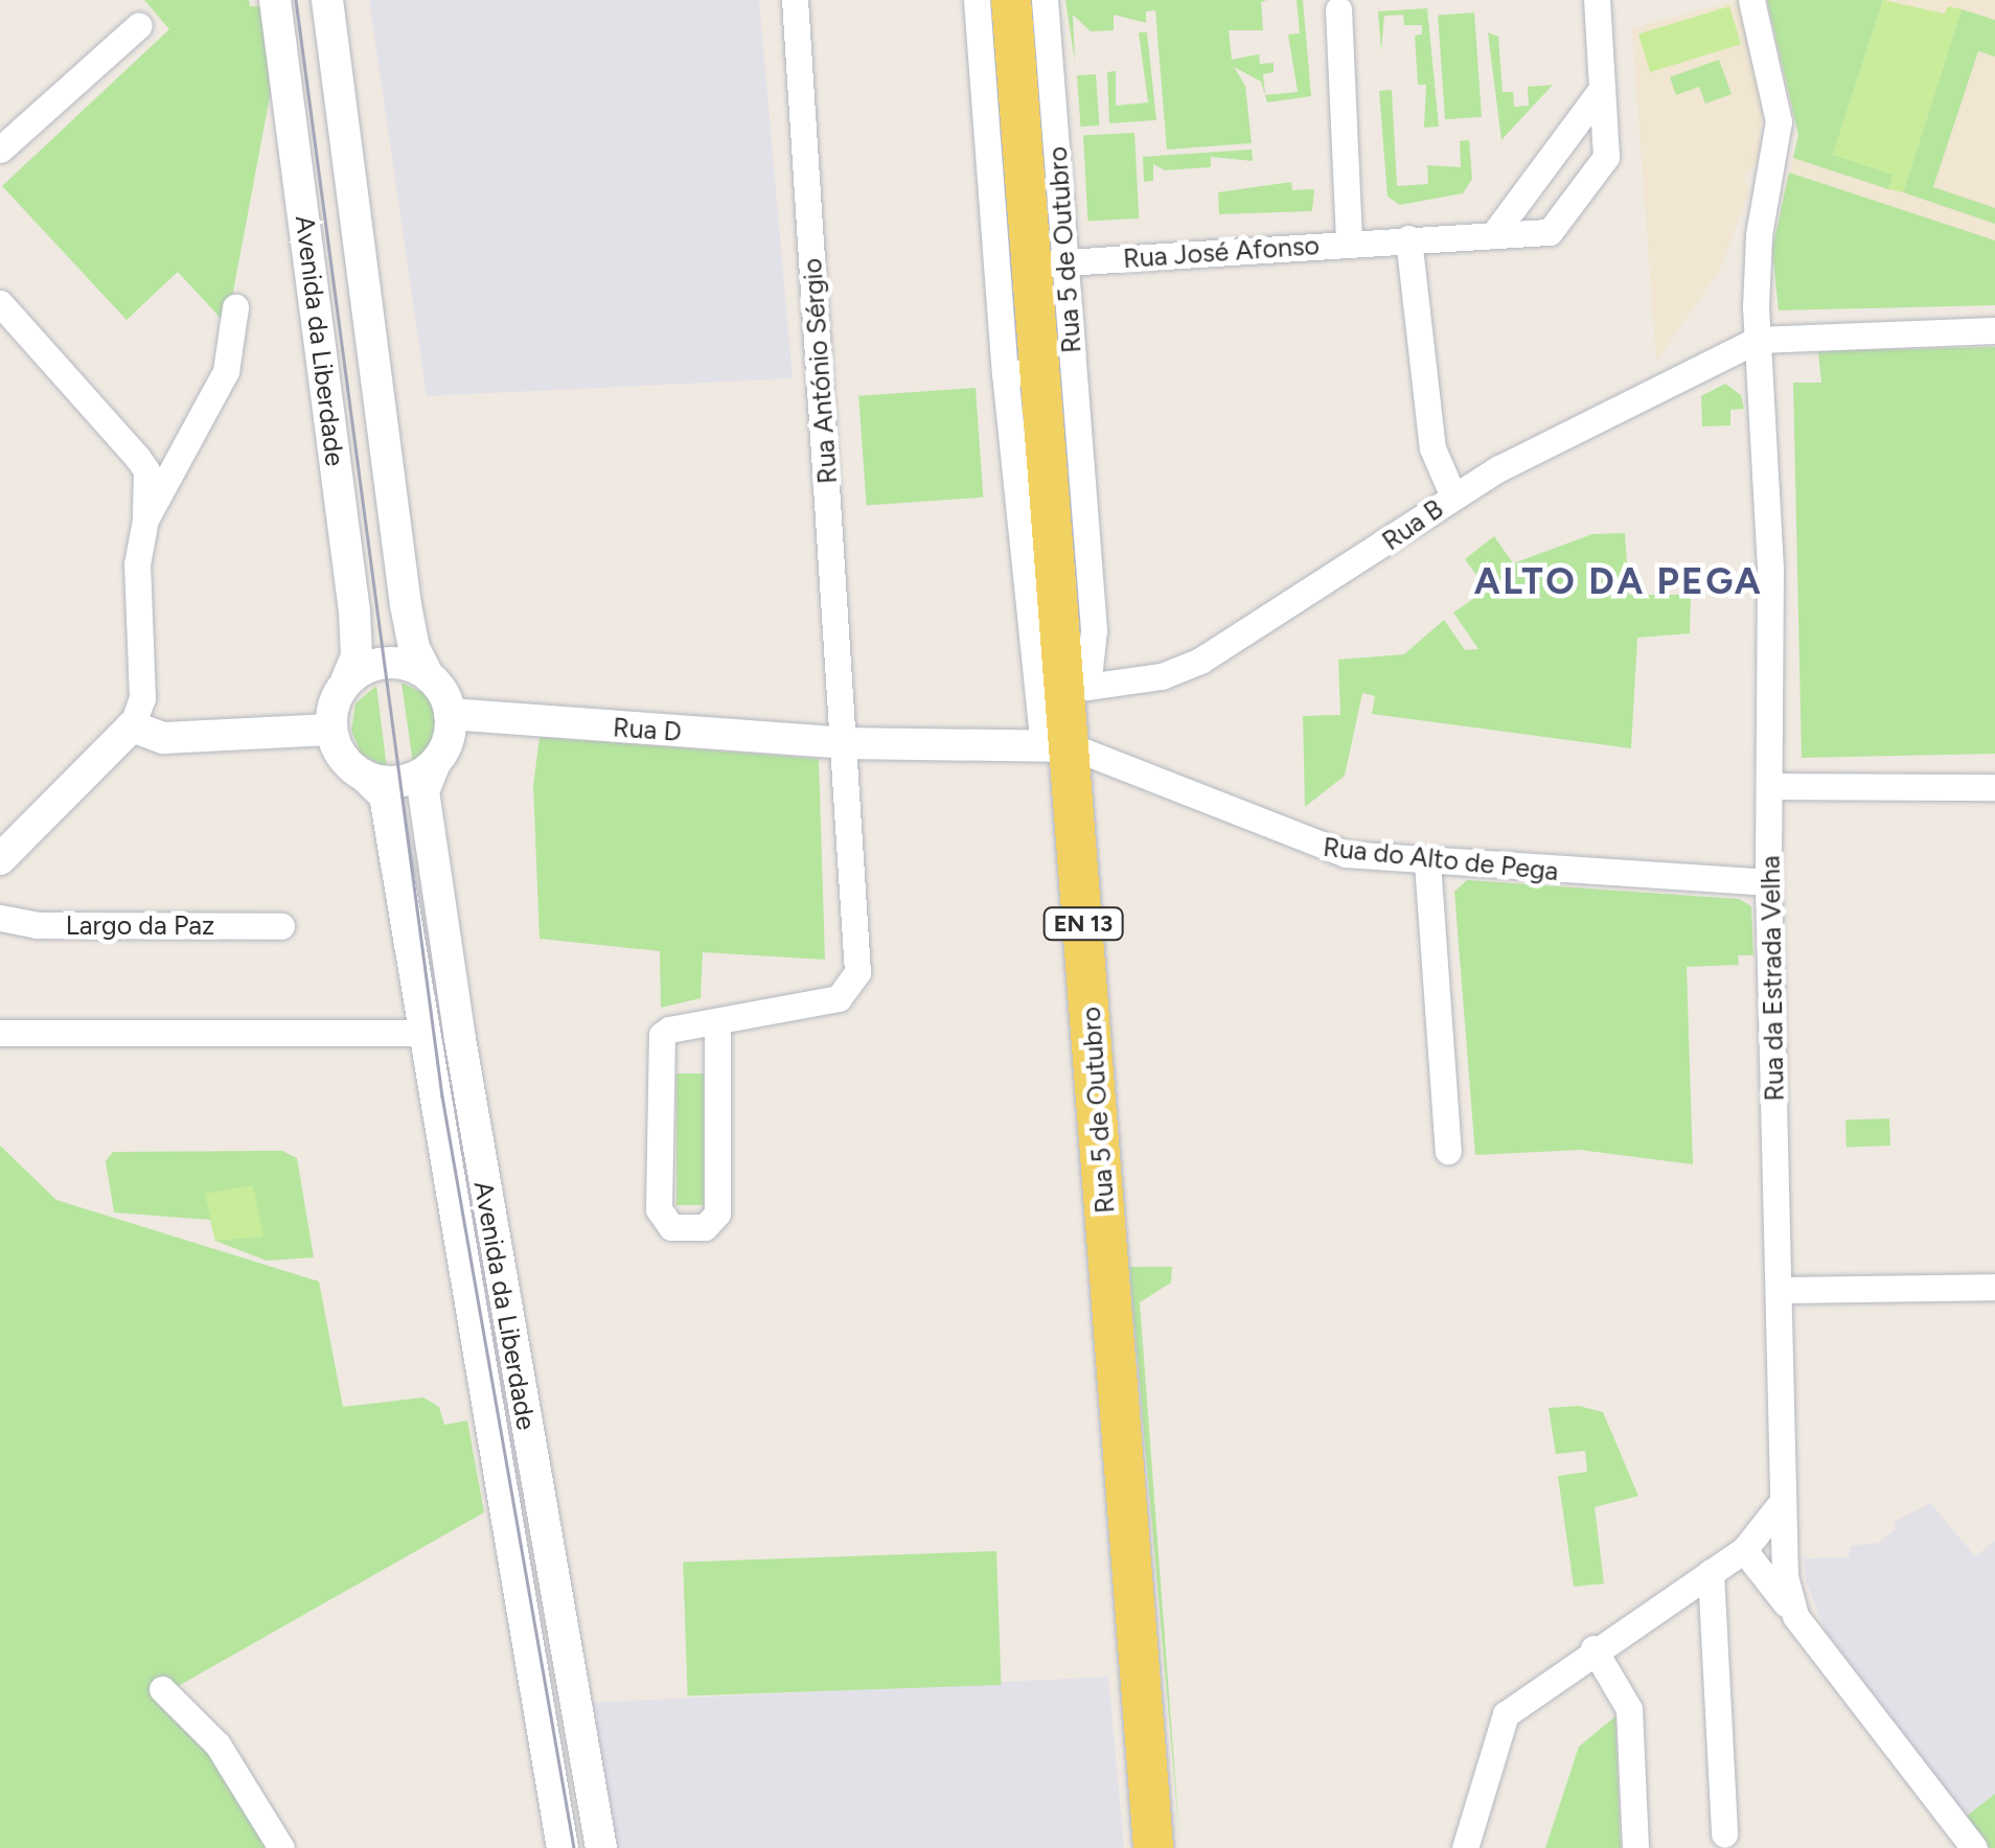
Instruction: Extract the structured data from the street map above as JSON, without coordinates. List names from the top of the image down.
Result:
{
  "streets": {
    "main road": ["Rua 5 de Outubro", "EN 13"],
    "street": [
      "Rua José Afonso",
      "Avenida da Liberdade",
      "Rua António Sérgio",
      "Rua B",
      "Rua D",
      "Rua do Alto de Pega",
      "Largo da Paz",
      "Rua da Estrada Velha"
    ]
  },
  "crossings": [
    ["Rua 5 de Outubro", "Rua José Afonso"],
    ["Rua 5 de Outubro", "Rua B"],
    ["Rua 5 de Outubro", "Rua D"],
    ["Rua 5 de Outubro", "Rua do Alto de Pega"],
    ["Avenida da Liberdade", "Rua D"],
    ["Rua António Sérgio", "Rua D"],
    ["Rua B", "Rua da Estrada Velha"],
    ["Rua D", "Rua do Alto de Pega"],
    ["Rua do Alto de Pega", "Rua da Estrada Velha"]
  ],
  "districts": ["ALTO DA PEGA"]
}
